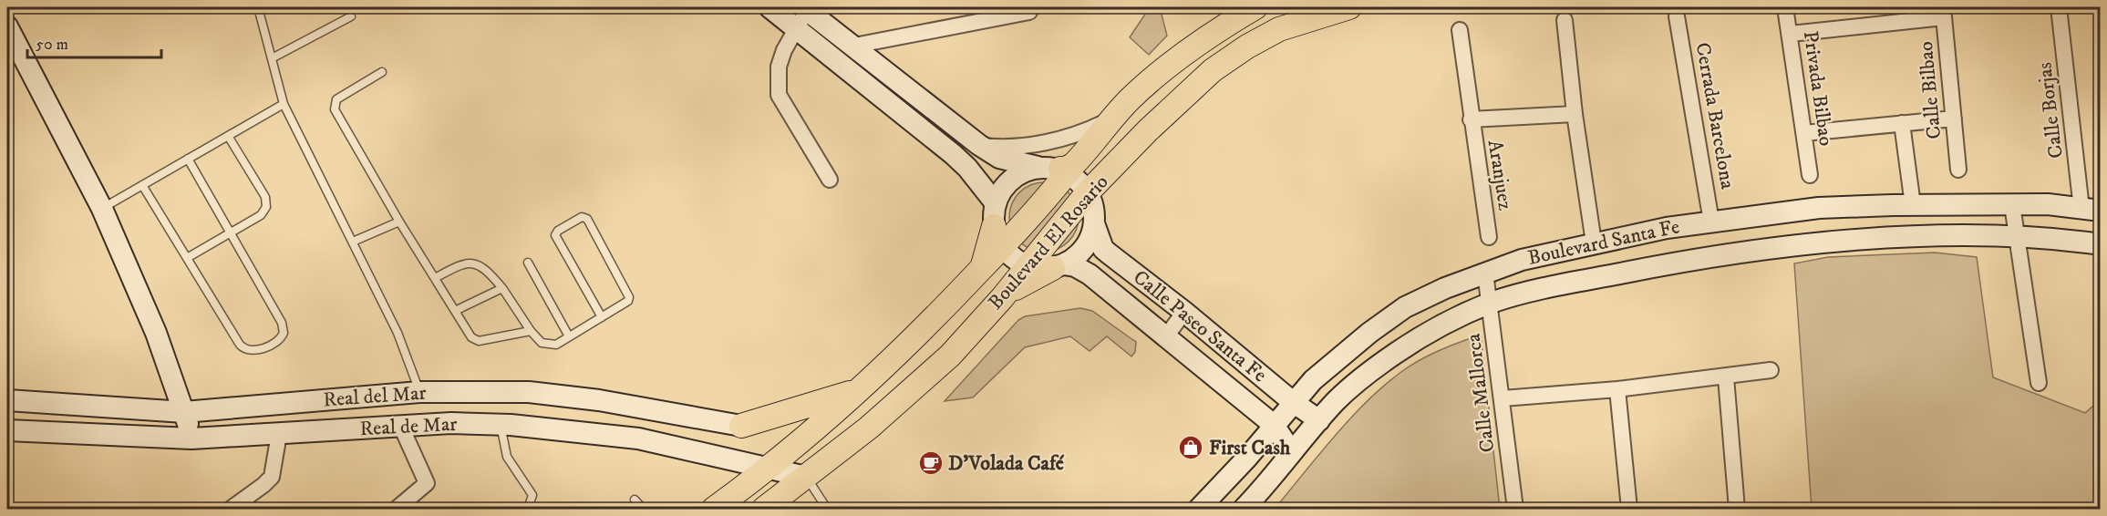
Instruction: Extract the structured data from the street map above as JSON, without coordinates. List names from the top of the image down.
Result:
{
  "streets": {
    "main road": ["Boulevard El Rosario"],
    "street": [
      "Privada Bilbao",
      "Calle Bilbao",
      "Calle Borjas",
      "Cerrada Barcelona",
      "Aranjuez",
      "Boulevard Santa Fe",
      "Calle Paseo Santa Fe",
      "Calle Mallorca",
      "Real del Mar",
      "Real de Mar"
    ]
  },
  "crossings": [
    ["Calle Borjas", "Boulevard Santa Fe"],
    ["Cerrada Barcelona", "Boulevard Santa Fe"],
    ["Boulevard El Rosario", "Calle Paseo Santa Fe"],
    ["Boulevard El Rosario", "Real de Mar"],
    ["Boulevard Santa Fe", "Calle Paseo Santa Fe"],
    ["Boulevard Santa Fe", "Calle Mallorca"]
  ],
  "places": {
    "shop": ["First Cash"],
    "cafe": ["D'Volada Café"]
  },
  "scale_bar": "50 m"
}
